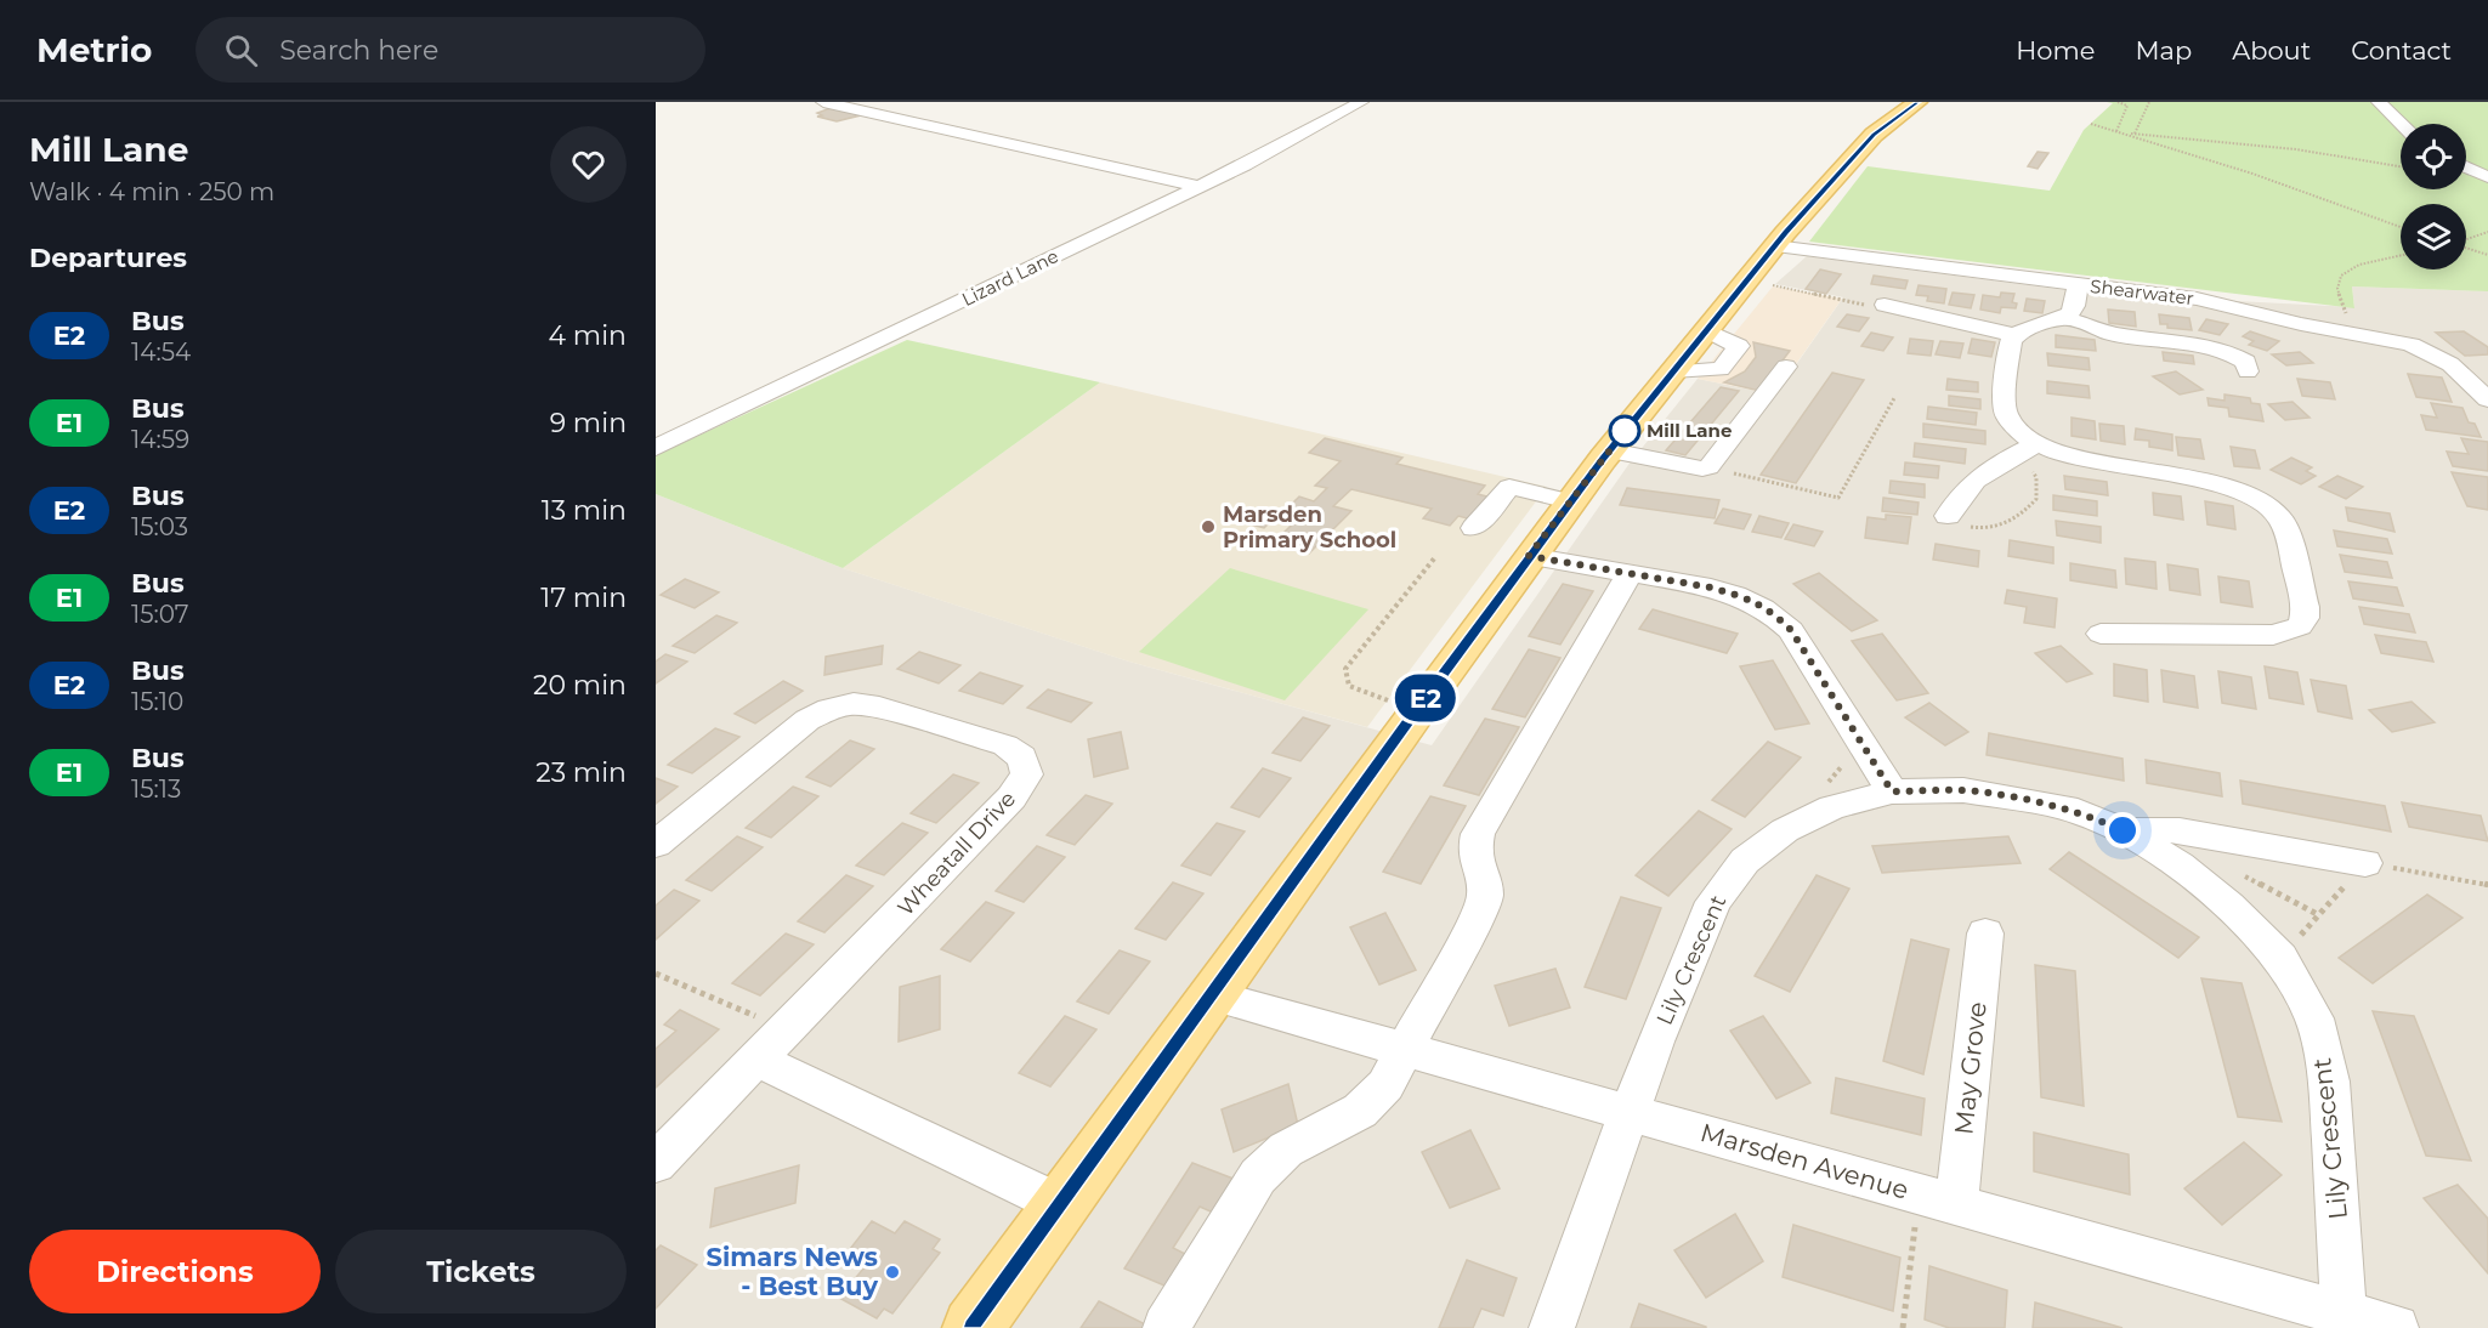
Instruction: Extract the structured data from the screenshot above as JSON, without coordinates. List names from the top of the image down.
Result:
{
  "streets": {
    "street": [
      "Lizard Lane",
      "Shearwater",
      "Wheatall Drive",
      "Lily Crescent",
      "May Grove",
      "Marsden Avenue"
    ]
  },
  "crossings": [
    ["Lily Crescent", "Marsden Avenue"],
    ["May Grove", "Marsden Avenue"]
  ],
  "places": ["Mill Lane", "Marsden Primary School", "Simars News - Best Buy"],
  "lines": ["bus line E2"],
  "page": {
    "header": "Metrio",
    "search": "Search here",
    "nav": [
      "Home",
      "Map",
      "About",
      "Contact"
    ],
    "heading": [
      ["Mill Lane", "Walk · 4 min · 250 m"],
      "Departures"
    ],
    "on_map": "E2",
    "list": [
      {
        "mark": "E2",
        "name": "Bus",
        "note": "14:54",
        "value": "4 min"
      },
      {
        "mark": "E1",
        "name": "Bus",
        "note": "14:59",
        "value": "9 min"
      },
      {
        "mark": "E2",
        "name": "Bus",
        "note": "15:03",
        "value": "13 min"
      },
      {
        "mark": "E1",
        "name": "Bus",
        "note": "15:07",
        "value": "17 min"
      },
      {
        "mark": "E2",
        "name": "Bus",
        "note": "15:10",
        "value": "20 min"
      },
      {
        "mark": "E1",
        "name": "Bus",
        "note": "15:13",
        "value": "23 min"
      }
    ],
    "buttons": ["Directions", "Tickets"]
  }
}
